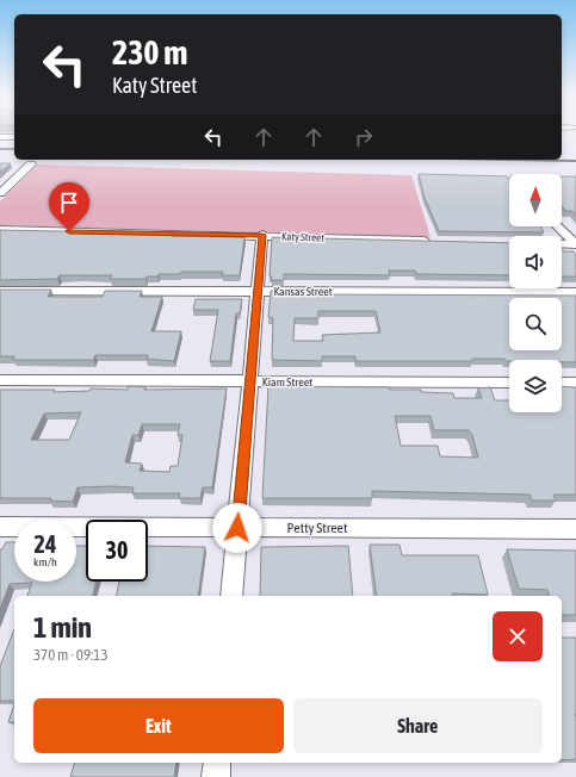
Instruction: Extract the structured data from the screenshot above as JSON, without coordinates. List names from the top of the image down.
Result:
{
  "streets": {
    "street": [
      "Katy Street",
      "Kansas Street",
      "Kiam Street",
      "Petty Street"
    ]
  },
  "north": "top",
  "page": {
    "turn": ["230 m", "Katy Street"],
    "speed": "24 km/h",
    "limit": "30",
    "heading": ["1 min", "370 m · 09:13"],
    "buttons": ["Exit", "Share"]
  }
}
